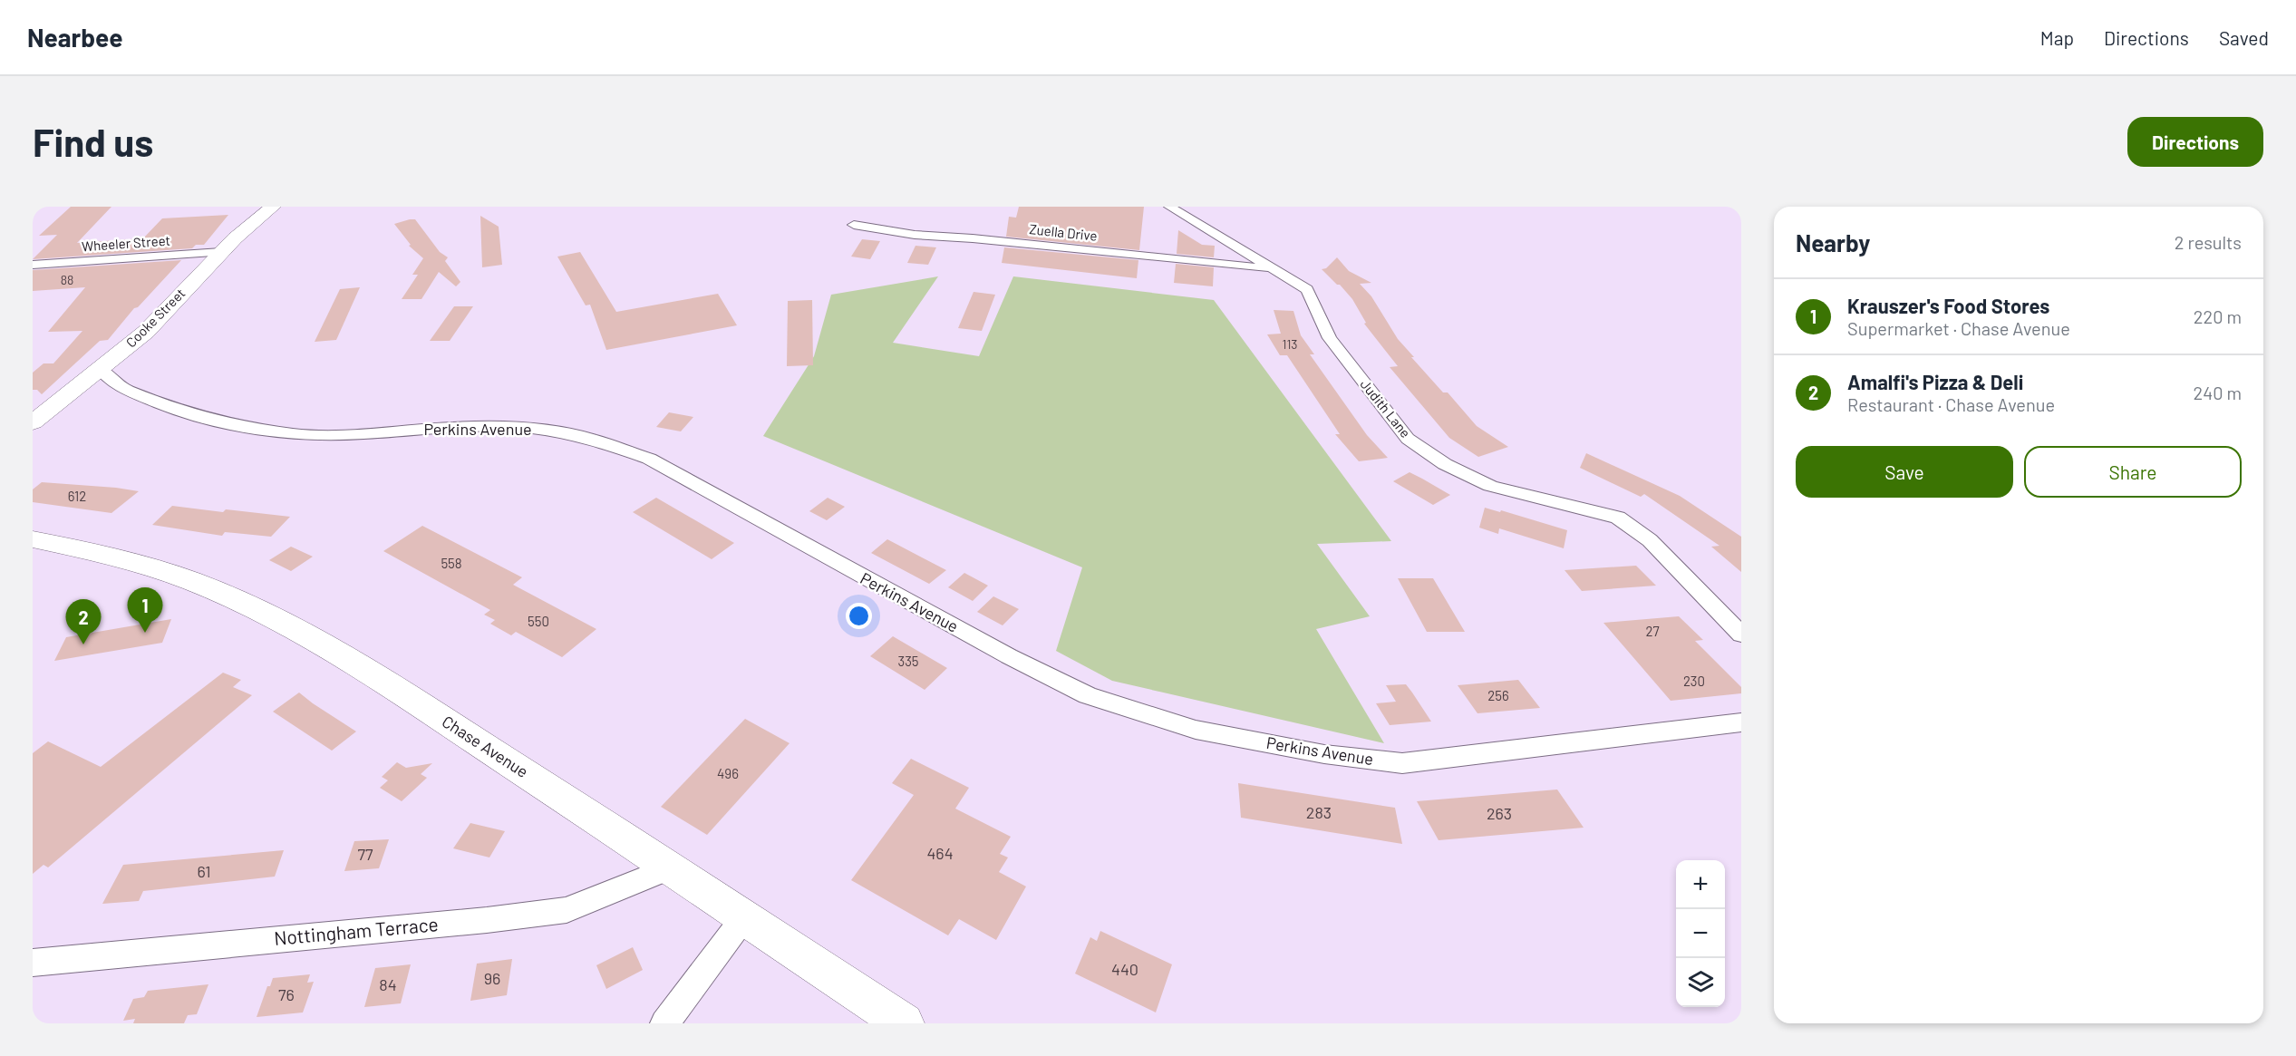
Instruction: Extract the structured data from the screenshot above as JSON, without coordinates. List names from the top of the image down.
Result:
{
  "streets": {
    "main road": ["Cooke Street", "Chase Avenue"],
    "street": [
      "Zuella Drive",
      "Wheeler Street",
      "Judith Lane",
      "Perkins Avenue",
      "Nottingham Terrace"
    ]
  },
  "crossings": [
    ["Zuella Drive", "Judith Lane"],
    ["Wheeler Street", "Cooke Street"],
    ["Cooke Street", "Perkins Avenue"],
    ["Chase Avenue", "Nottingham Terrace"]
  ],
  "house_numbers": [
    "88",
    "113",
    "612",
    "558",
    "550",
    "27",
    "335",
    "230",
    "256",
    "496",
    "283",
    "263",
    "464",
    "77",
    "61",
    "440",
    "96",
    "84",
    "76"
  ],
  "page": {
    "header": "Nearbee",
    "nav": ["Map", "Directions", "Saved"],
    "buttons": [
      "Directions",
      ["Save", "Share"]
    ],
    "title": "Find us",
    "heading": ["Nearby", "2 results"],
    "list": [
      {
        "mark": "1",
        "name": "Krauszer's Food Stores",
        "note": "Supermarket · Chase Avenue",
        "value": "220 m"
      },
      {
        "mark": "2",
        "name": "Amalfi's Pizza & Deli",
        "note": "Restaurant · Chase Avenue",
        "value": "240 m"
      }
    ],
    "pins": ["1", "2"],
    "map_buttons": ["+", "−"]
  }
}
